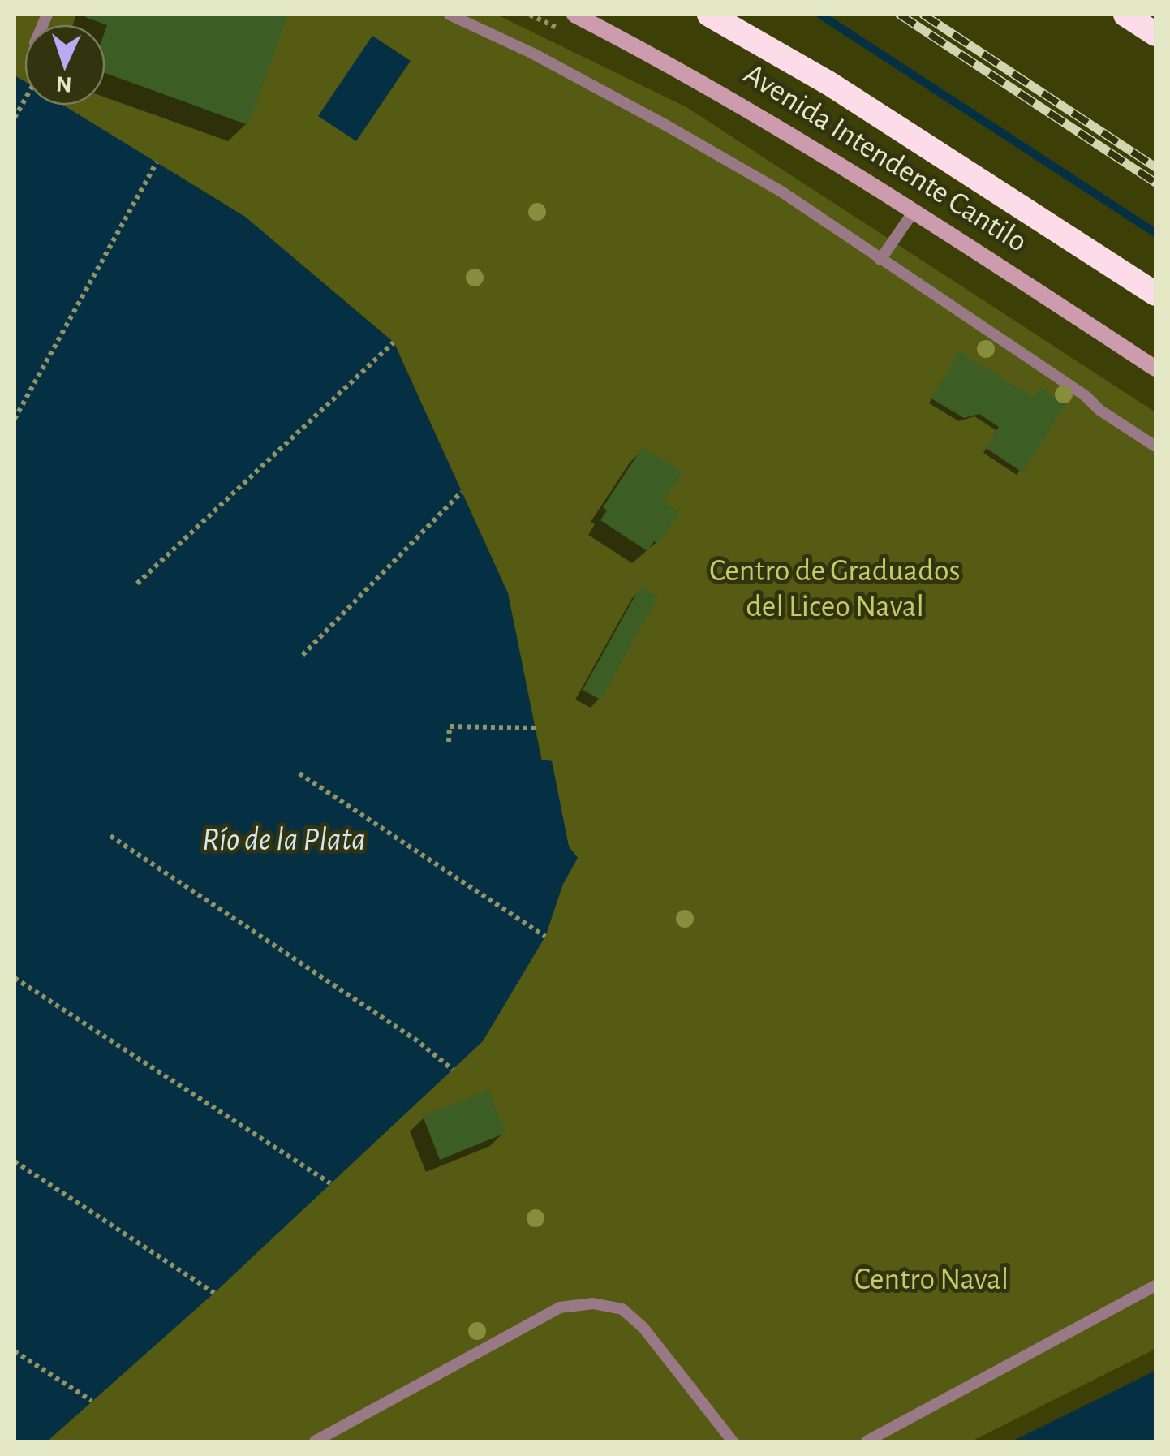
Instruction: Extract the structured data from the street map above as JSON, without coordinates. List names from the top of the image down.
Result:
{
  "streets": {
    "highway": ["Avenida Intendente Cantilo"]
  },
  "water": ["Río de la Plata"],
  "parks": ["Centro de Graduados del Liceo Naval", "Centro Naval"],
  "north": "bottom"
}
